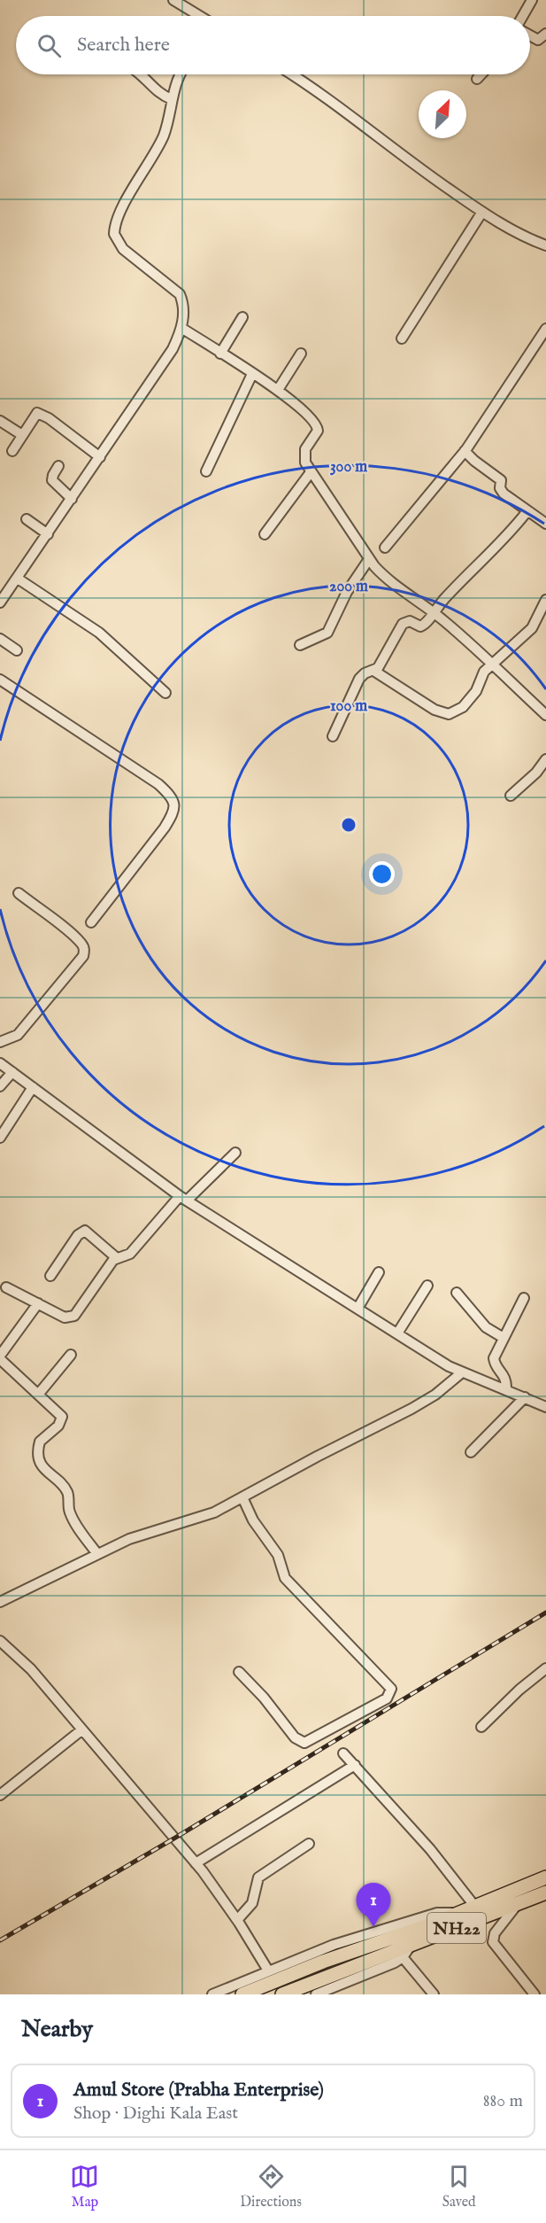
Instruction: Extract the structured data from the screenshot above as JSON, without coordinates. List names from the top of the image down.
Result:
{
  "streets": {
    "highway": ["NH22"]
  },
  "north": "top right",
  "page": {
    "search": "Search here",
    "pins": "1",
    "heading": "Nearby",
    "list": [
      {
        "mark": "1",
        "name": "Amul Store (Prabha Enterprise)",
        "note": "Shop · Dighi Kala East",
        "value": "880 m"
      }
    ],
    "nav": ["Map", "Directions", "Saved"]
  },
  "rings": ["300 m", "200 m", "100 m"]
}
